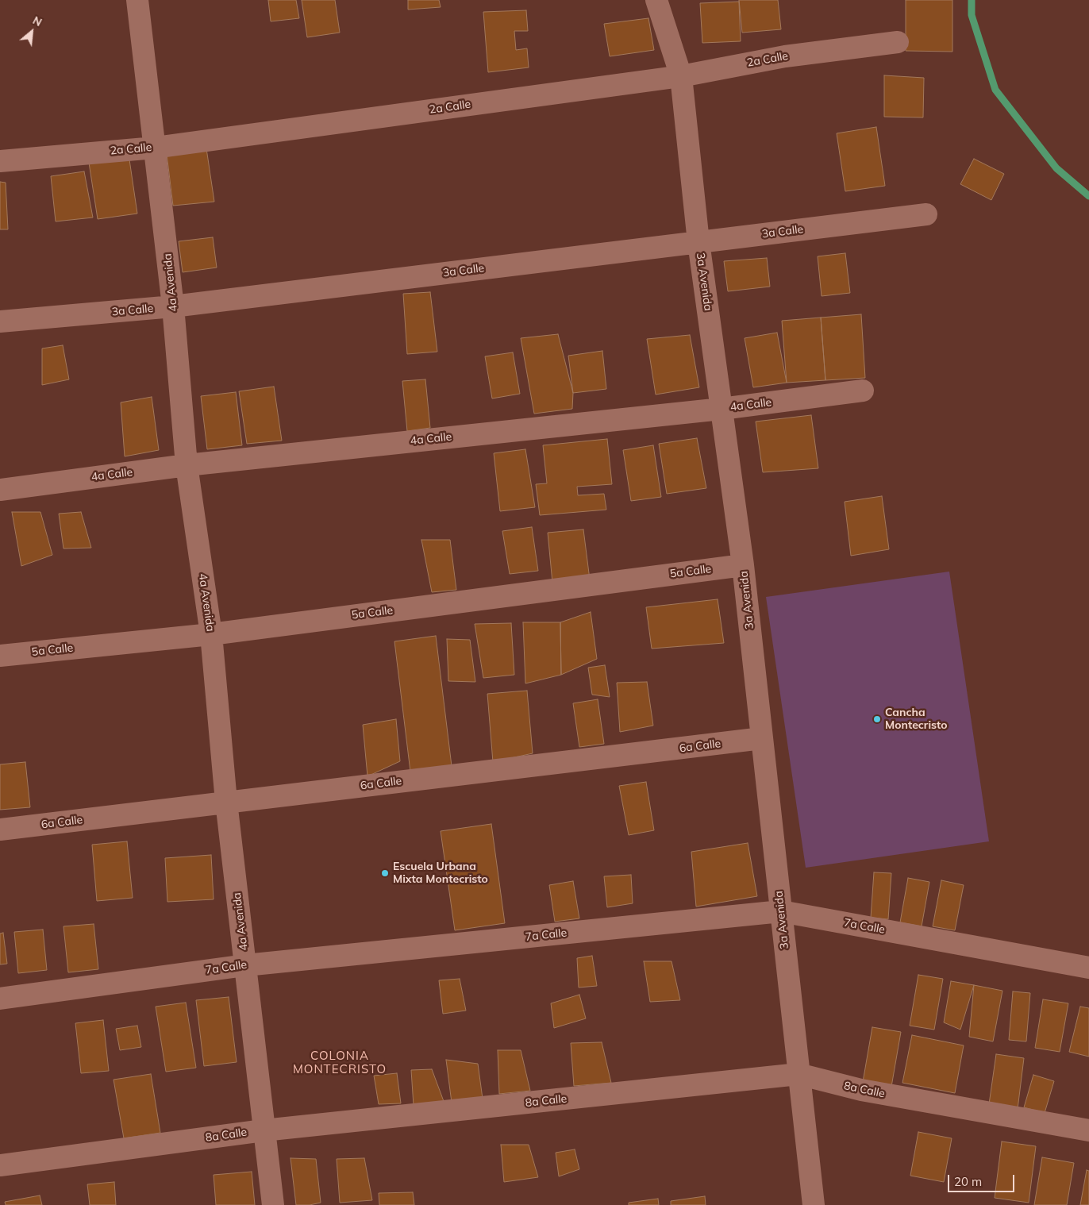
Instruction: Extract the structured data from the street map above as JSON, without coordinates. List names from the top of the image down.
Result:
{
  "streets": {
    "street": [
      "2a Calle",
      "3a Calle",
      "3a Avenida",
      "4a Avenida",
      "4a Calle",
      "5a Calle",
      "6a Calle",
      "7a Calle",
      "8a Calle"
    ]
  },
  "crossings": [
    ["2a Calle", "3a Avenida"],
    ["2a Calle", "4a Avenida"],
    ["3a Calle", "3a Avenida"],
    ["3a Calle", "4a Avenida"],
    ["3a Avenida", "4a Calle"],
    ["3a Avenida", "5a Calle"],
    ["3a Avenida", "6a Calle"],
    ["3a Avenida", "7a Calle"],
    ["3a Avenida", "8a Calle"],
    ["4a Avenida", "4a Calle"],
    ["4a Avenida", "5a Calle"],
    ["4a Avenida", "6a Calle"],
    ["4a Avenida", "7a Calle"],
    ["4a Avenida", "8a Calle"]
  ],
  "districts": ["COLONIA MONTECRISTO"],
  "places": ["Cancha Montecristo", "Escuela Urbana Mixta Montecristo"],
  "scale_bar": "20 m",
  "north": "top right"
}
